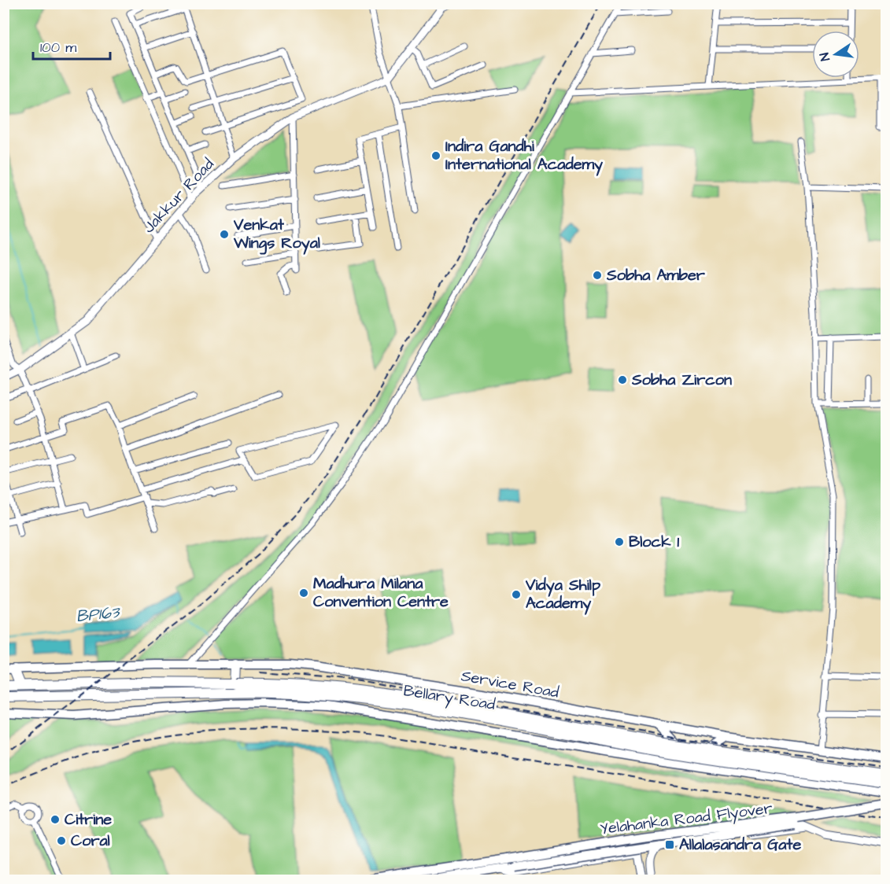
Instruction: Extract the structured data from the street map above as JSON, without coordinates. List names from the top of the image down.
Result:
{
  "streets": {
    "highway": ["Bellary Road"],
    "main road": ["Service Road", "Yelahanka Road Flyover"],
    "street": ["Jakkur Road"]
  },
  "water": ["BP163"],
  "places": {
    "other": [
      "Indira Gandhi International Academy",
      "Venkat Wings Royal",
      "Sobha Amber",
      "Sobha Zircon",
      "Block 1",
      "Madhura Milana Convention Centre",
      "Vidya Shilp Academy",
      "Citrine",
      "Coral"
    ],
    "transit": ["Allalasandra Gate"]
  },
  "scale_bar": "100 m",
  "north": "left"
}
